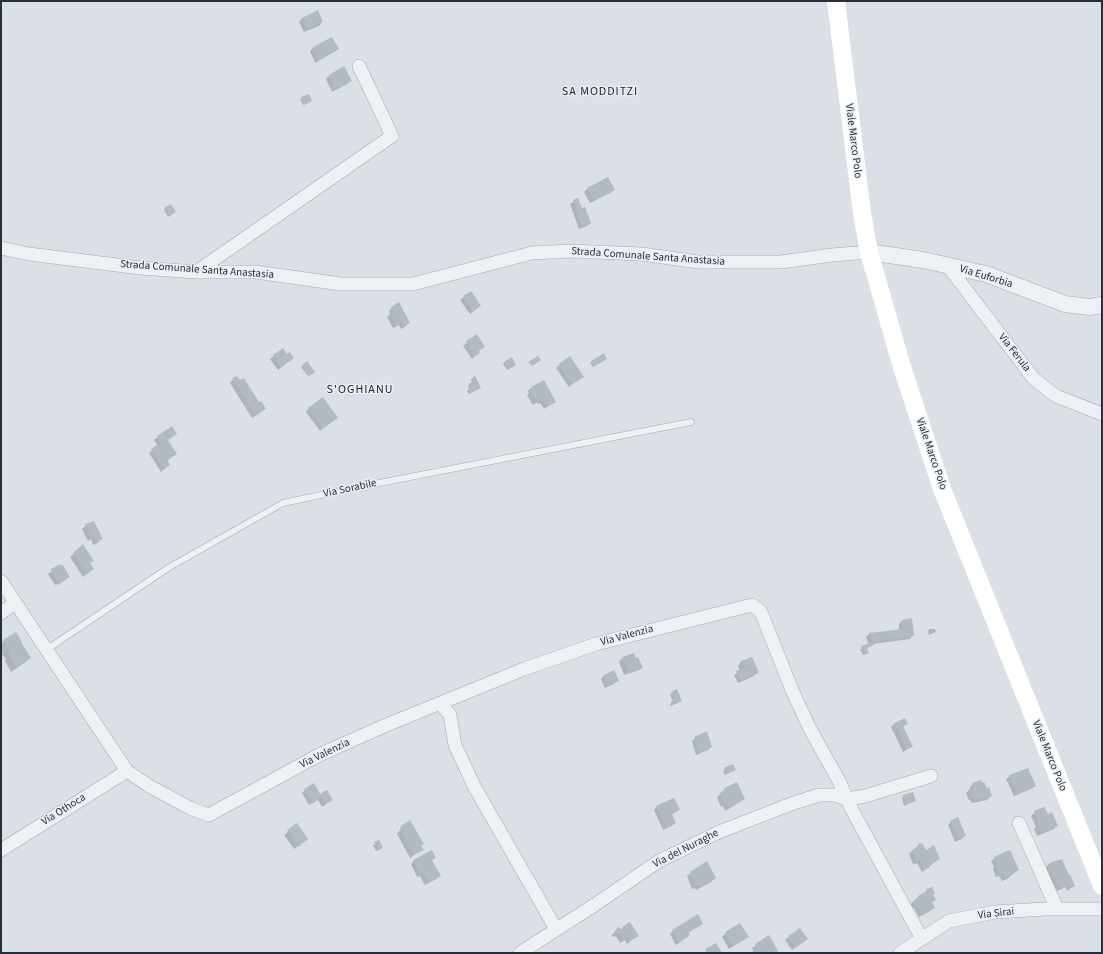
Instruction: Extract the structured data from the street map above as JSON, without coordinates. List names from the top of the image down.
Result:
{
  "streets": {
    "main road": ["Viale Marco Polo"],
    "street": [
      "Strada Comunale Santa Anastasia",
      "Via Euforbia",
      "Via Ferula",
      "Via Valenzia",
      "Via Othoca",
      "Via del Nuraghe",
      "Via Sirai"
    ],
    "lane": ["Via Sorabile"]
  },
  "crossings": [
    ["Viale Marco Polo", "Strada Comunale Santa Anastasia"],
    ["Viale Marco Polo", "Via Euforbia"],
    ["Strada Comunale Santa Anastasia", "Via Euforbia"],
    ["Via Euforbia", "Via Ferula"],
    ["Via Sorabile", "Via Valenzia"],
    ["Via Valenzia", "Via Othoca"],
    ["Via Valenzia", "Via del Nuraghe"]
  ],
  "districts": ["SA MODDITZI", "S'OGHIANU"]
}
